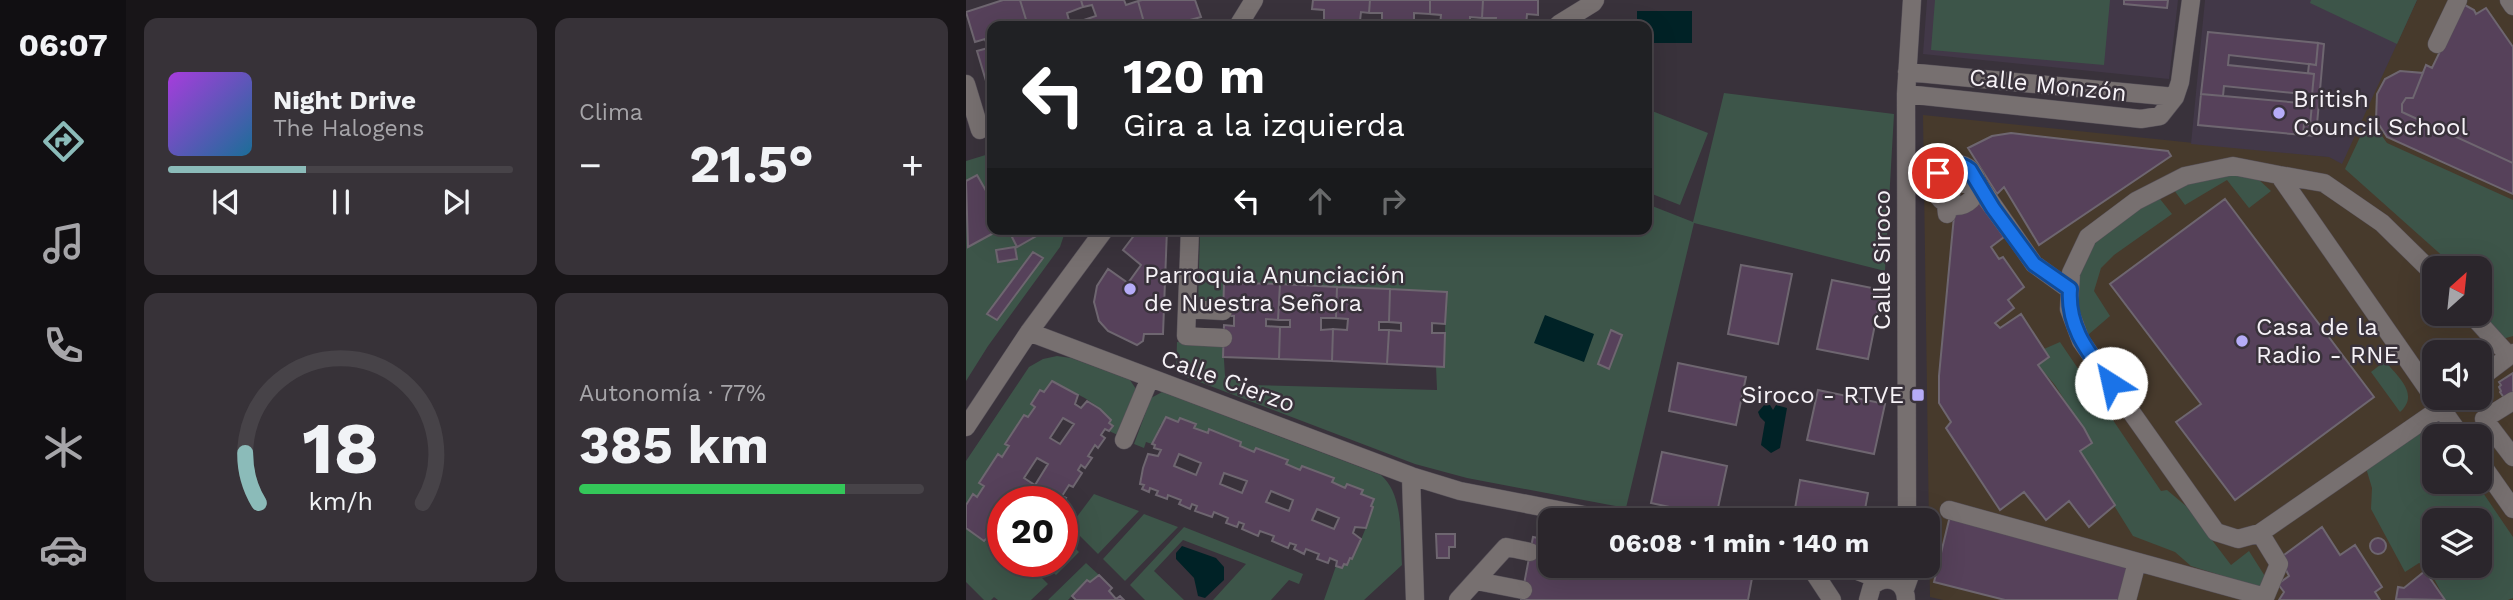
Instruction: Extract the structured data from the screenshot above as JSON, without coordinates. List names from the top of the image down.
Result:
{
  "streets": {
    "street": ["Calle Monzón", "Calle Siroco", "Calle Cierzo"]
  },
  "crossings": [
    ["Calle Monzón", "Calle Siroco"]
  ],
  "places": {
    "other": ["British Council School", "Parroquia Anunciación de Nuestra Señora", "Casa de la Radio - RNE"],
    "transit": ["Siroco - RTVE"]
  },
  "north": "top right",
  "page": {
    "tabs": "06:07",
    "tile": [
      "Clima",
      ["Autonomía · 77%", "385 km"]
    ],
    "turn": ["120 m", "Gira a la izquierda"],
    "song": ["Night Drive", "The Halogens"],
    "heat": ["−", "21.5°", "+"],
    "limit": "20",
    "trip": "06:08 · 1 min · 140 m",
    "gauge": ["18", "km/h"]
  }
}
